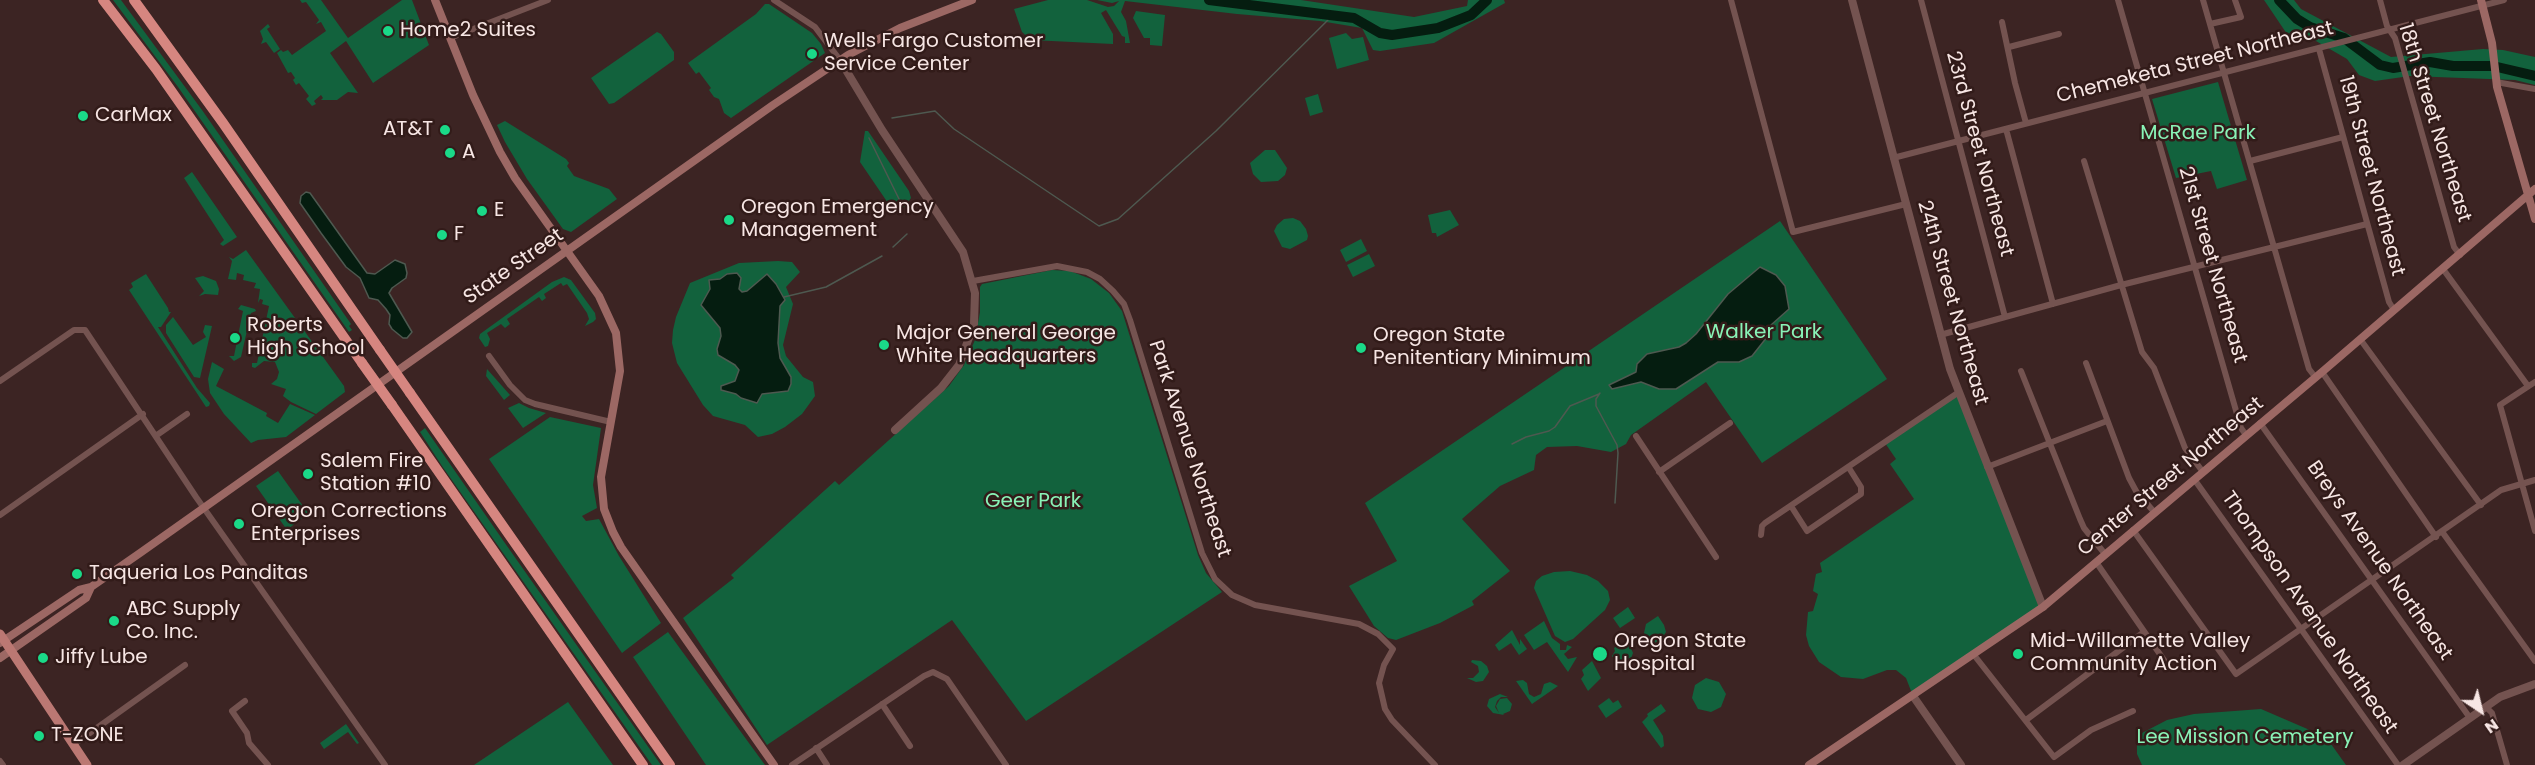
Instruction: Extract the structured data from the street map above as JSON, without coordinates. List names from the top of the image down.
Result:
{
  "streets": {
    "main road": ["State Street", "Center Street Northeast"],
    "street": [
      "Chemeketa Street Northeast",
      "18th Street Northeast",
      "23rd Street Northeast",
      "19th Street Northeast",
      "21st Street Northeast",
      "24th Street Northeast",
      "Park Avenue Northeast",
      "Breys Avenue Northeast",
      "Thompson Avenue Northeast"
    ]
  },
  "crossings": [
    ["Chemeketa Street Northeast", "18th Street Northeast"],
    ["Chemeketa Street Northeast", "23rd Street Northeast"],
    ["Chemeketa Street Northeast", "19th Street Northeast"],
    ["Chemeketa Street Northeast", "21st Street Northeast"],
    ["Chemeketa Street Northeast", "24th Street Northeast"],
    ["18th Street Northeast", "Center Street Northeast"],
    ["19th Street Northeast", "Center Street Northeast"],
    ["21st Street Northeast", "Center Street Northeast"],
    ["24th Street Northeast", "Center Street Northeast"],
    ["Center Street Northeast", "Breys Avenue Northeast"],
    ["Center Street Northeast", "Thompson Avenue Northeast"]
  ],
  "parks": [
    "McRae Park",
    "Walker Park",
    "Geer Park",
    "Lee Mission Cemetery"
  ],
  "places": [
    "Home2 Suites",
    "Wells Fargo Customer Service Center",
    "CarMax",
    "AT&T",
    "A",
    "E",
    "Oregon Emergency Management",
    "F",
    "Roberts High School",
    "Major General George White Headquarters",
    "Oregon State Penitentiary Minimum",
    "Salem Fire Station #10",
    "Oregon Corrections Enterprises",
    "Taqueria Los Panditas",
    "ABC Supply Co. Inc.",
    "Oregon State Hospital",
    "Mid-Willamette Valley Community Action",
    "Jiffy Lube",
    "T-ZONE"
  ],
  "north": "bottom right"
}
